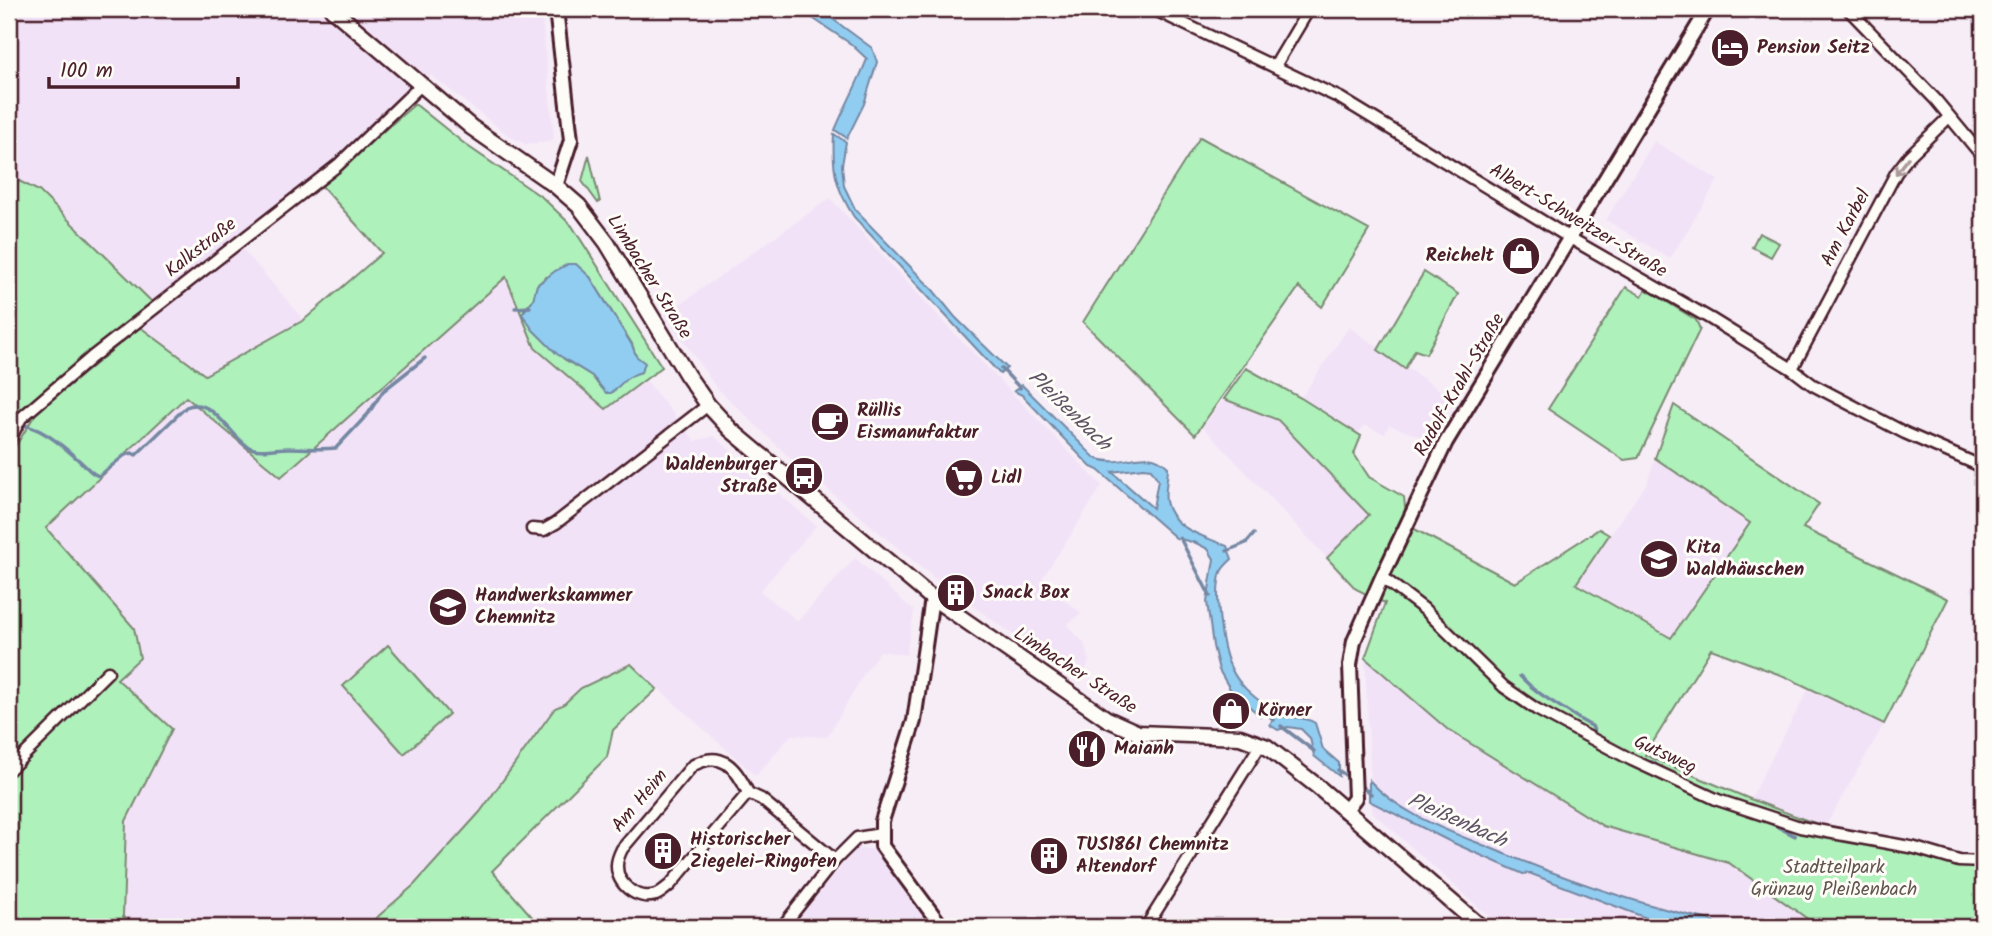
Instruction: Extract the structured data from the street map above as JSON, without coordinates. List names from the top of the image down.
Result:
{
  "streets": {
    "main road": ["Limbacher Straße"],
    "street": [
      "Albert-Schweitzer-Straße",
      "Am Karbel",
      "Kalkstraße",
      "Rudolf-Krahl-Straße",
      "Gutsweg",
      "Am Heim"
    ]
  },
  "crossings": [
    ["Albert-Schweitzer-Straße", "Am Karbel"],
    ["Albert-Schweitzer-Straße", "Rudolf-Krahl-Straße"],
    ["Limbacher Straße", "Rudolf-Krahl-Straße"],
    ["Rudolf-Krahl-Straße", "Gutsweg"]
  ],
  "one_way": ["Am Karbel"],
  "water": ["Pleißenbach"],
  "parks": ["Stadtteilpark Grünzug Pleißenbach"],
  "places": {
    "hotel": ["Pension Seitz"],
    "shop": ["Reichelt", "Körner"],
    "cafe": ["Rüllis Eismanufaktur"],
    "bus stop": ["Waldenburger Straße"],
    "supermarket": ["Lidl"],
    "school or university": ["Kita Waldhäuschen", "Handwerkskammer Chemnitz"],
    "building": ["Snack Box", "Historischer Ziegelei-Ringofen", "TUS1861 Chemnitz Altendorf"],
    "restaurant": ["Maianh"]
  },
  "scale_bar": "100 m"
}
